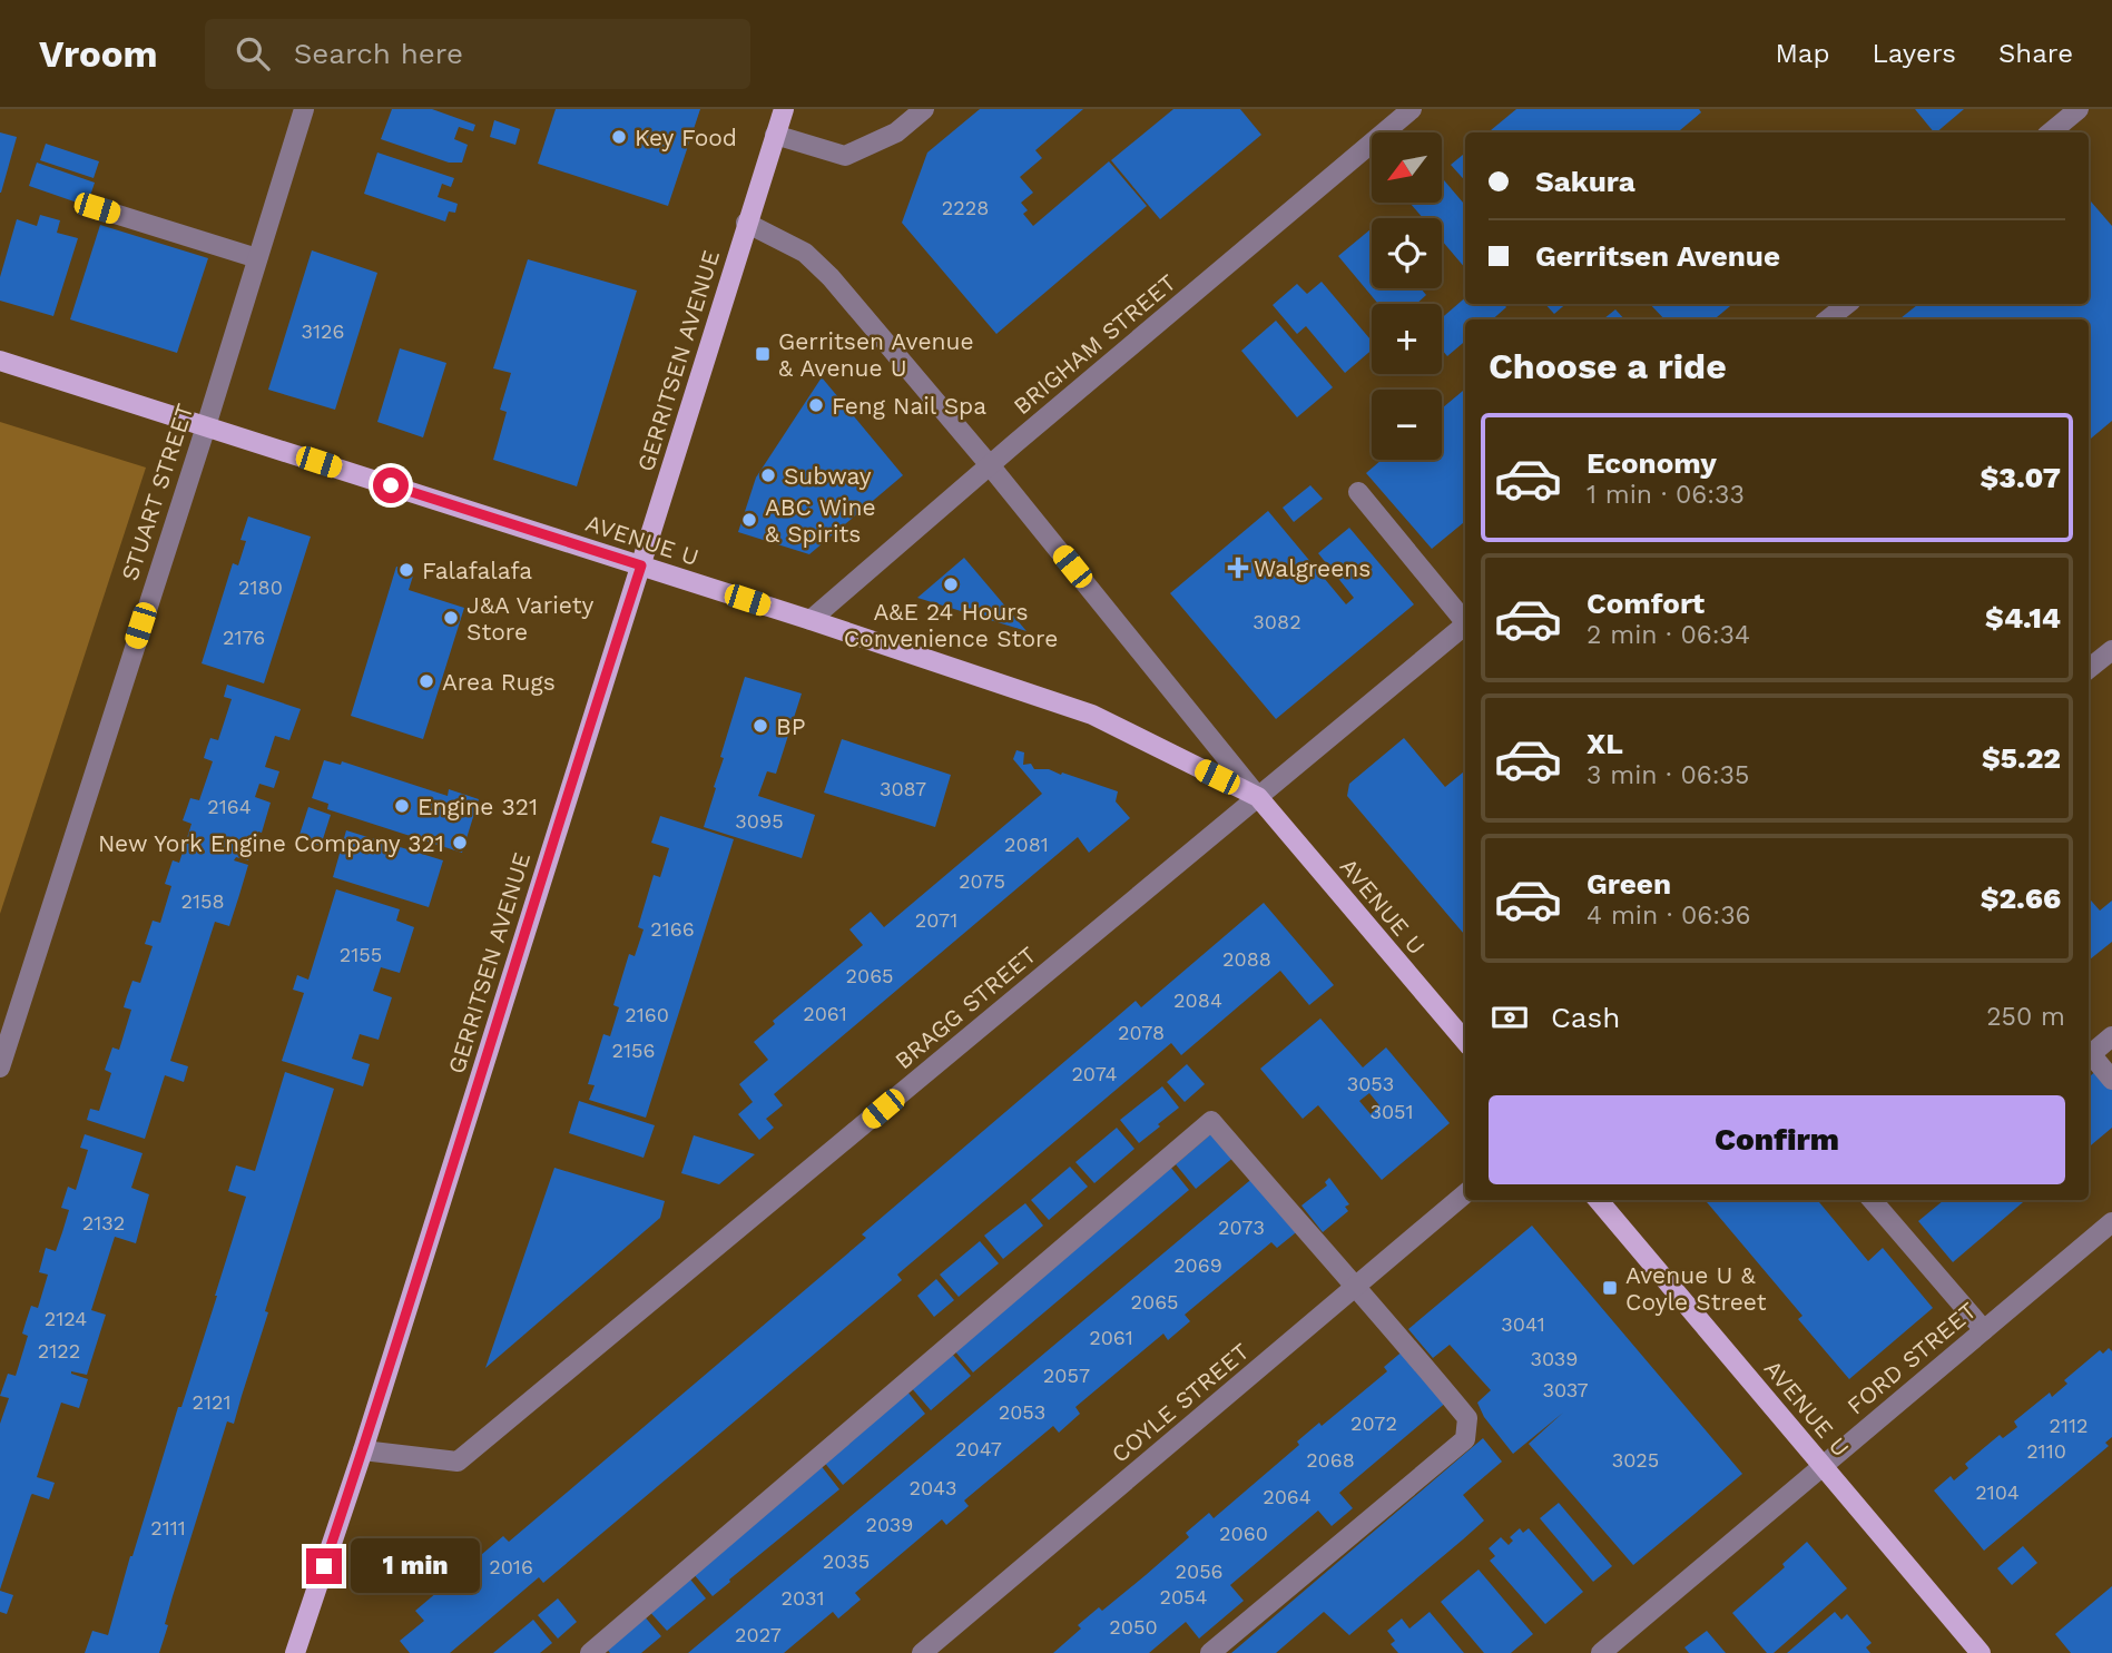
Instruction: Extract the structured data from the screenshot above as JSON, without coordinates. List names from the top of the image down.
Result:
{
  "streets": {
    "main road": ["GERRITSEN AVENUE", "AVENUE U"],
    "street": [
      "BRIGHAM STREET",
      "STUART STREET",
      "BRAGG STREET",
      "FORD STREET",
      "COYLE STREET"
    ]
  },
  "crossings": [
    ["BRIGHAM STREET", "AVENUE U"],
    ["GERRITSEN AVENUE", "AVENUE U"],
    ["GERRITSEN AVENUE", "BRAGG STREET"],
    ["STUART STREET", "AVENUE U"],
    ["AVENUE U", "BRAGG STREET"],
    ["AVENUE U", "FORD STREET"]
  ],
  "places": {
    "other": [
      "Key Food",
      "Feng Nail Spa",
      "Subway",
      "ABC Wine & Spirits",
      "Falafalafa",
      "A&E 24 Hours Convenience Store",
      "J&A Variety Store",
      "Area Rugs",
      "BP",
      "Engine 321",
      "New York Engine Company 321"
    ],
    "transit": ["Gerritsen Avenue & Avenue U", "Avenue U & Coyle Street"],
    "health": ["Walgreens"]
  },
  "house_numbers": [
    "2228",
    "3126",
    "2180",
    "3082",
    "2176",
    "3087",
    "2164",
    "3095",
    "2081",
    "2075",
    "2158",
    "2071",
    "2166",
    "2155",
    "2088",
    "2065",
    "2084",
    "2061",
    "2160",
    "2078",
    "2156",
    "2074",
    "3053",
    "3051",
    "2132",
    "2073",
    "2069",
    "2065",
    "2124",
    "3041",
    "2061",
    "2122",
    "3039",
    "2057",
    "3037",
    "2121",
    "2053",
    "2072",
    "2112",
    "2047",
    "2110",
    "2068",
    "3025",
    "2043",
    "2104",
    "2064",
    "2039",
    "2111",
    "2060",
    "2035",
    "2016",
    "2056",
    "2054",
    "2031",
    "2050",
    "2027"
  ],
  "north": "bottom left",
  "page": {
    "header": "Vroom",
    "search": "Search here",
    "nav": ["Map", "Layers", "Share"],
    "map_buttons": ["+", "−"],
    "banner": ["Sakura", "Gerritsen Avenue"],
    "heading": "Choose a ride",
    "list": [
      {
        "name": "Economy",
        "note": "1 min · 06:33",
        "value": "$3.07"
      },
      {
        "name": "Comfort",
        "note": "2 min · 06:34",
        "value": "$4.14"
      },
      {
        "name": "XL",
        "note": "3 min · 06:35",
        "value": "$5.22"
      },
      {
        "name": "Green",
        "note": "4 min · 06:36",
        "value": "$2.66"
      }
    ],
    "pay": ["Cash", "250 m"],
    "buttons": "Confirm",
    "bubble": "1 min"
  }
}
